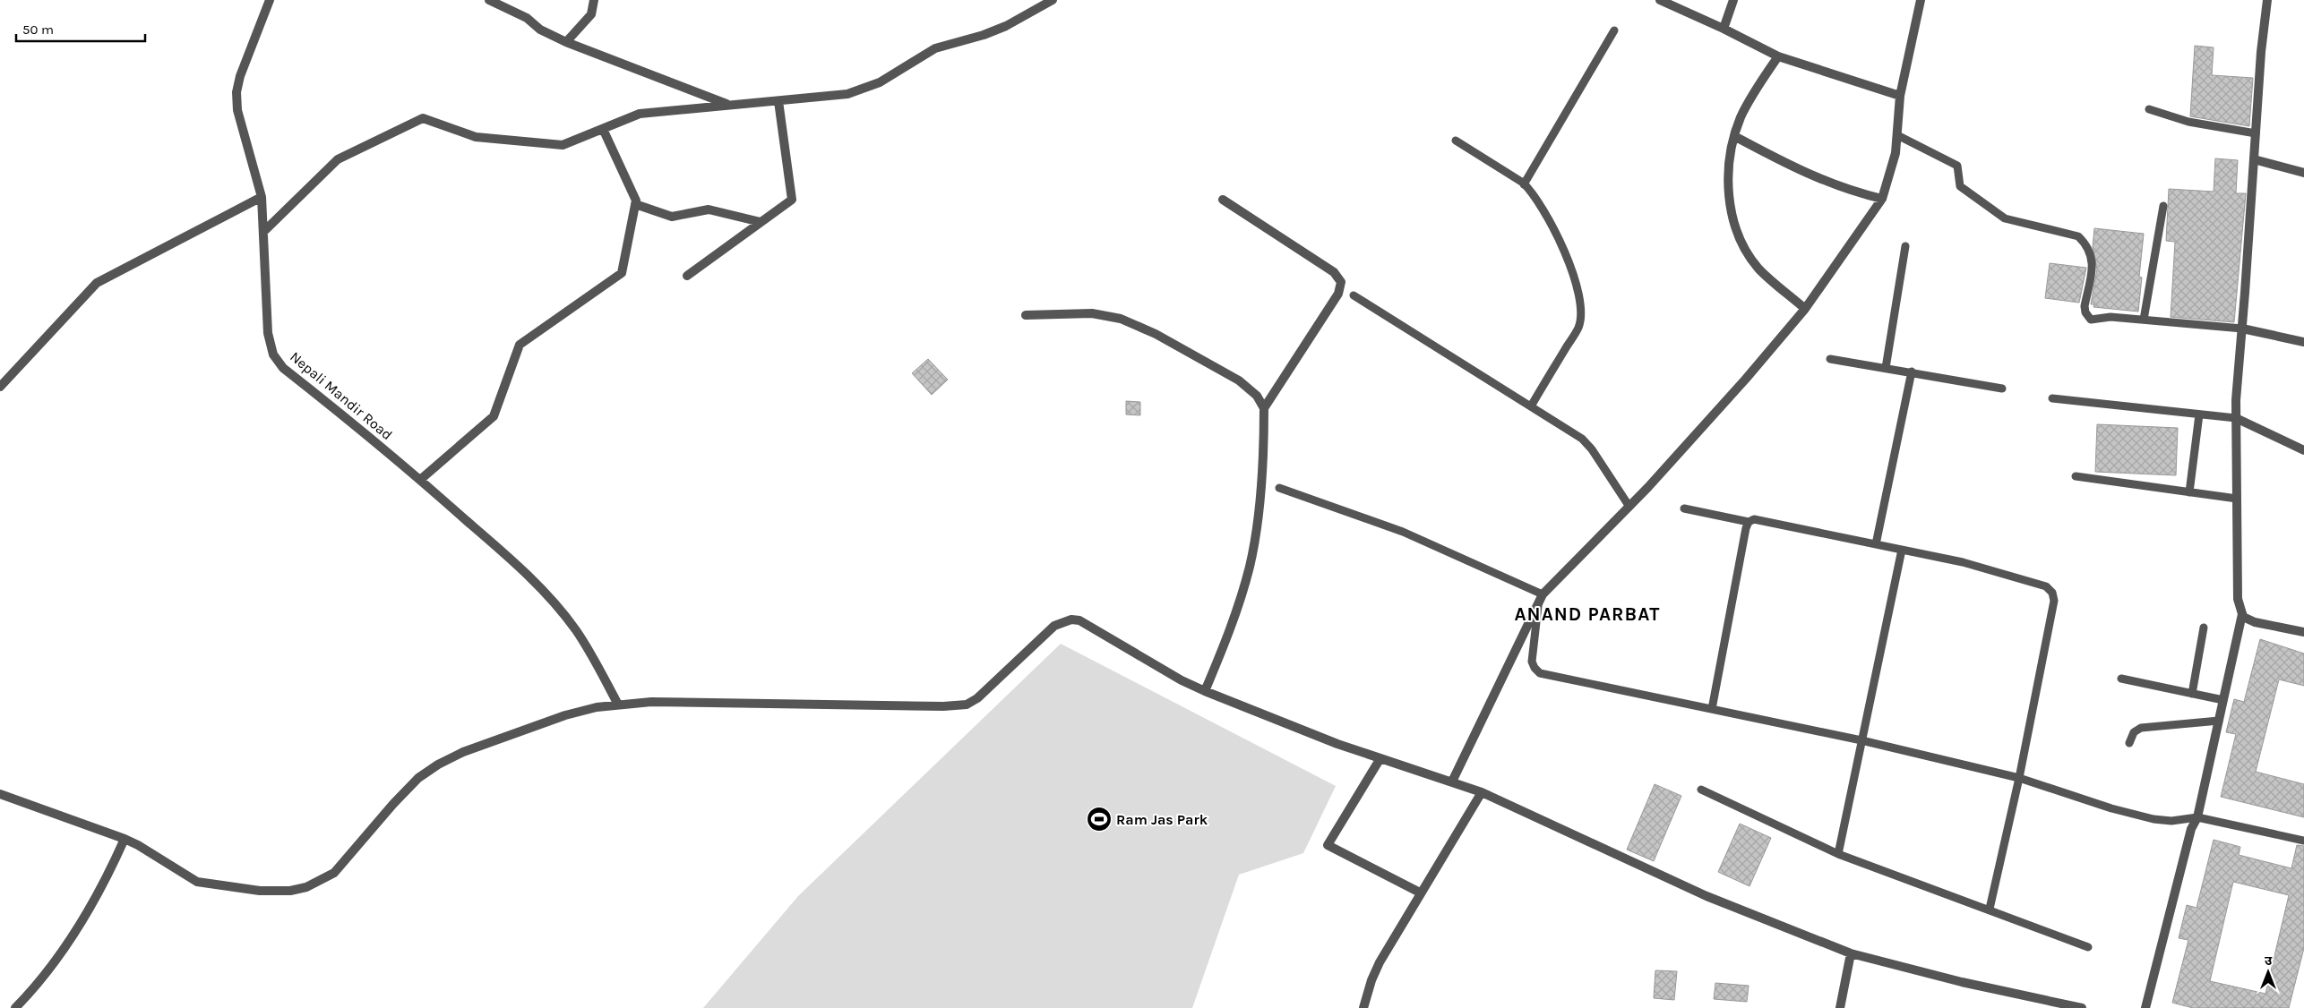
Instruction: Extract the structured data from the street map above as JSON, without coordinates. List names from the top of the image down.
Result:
{
  "streets": {
    "street": ["Nepali Mandir Road"]
  },
  "districts": ["ANAND PARBAT"],
  "places": {
    "sports": ["Ram Jas Park"]
  },
  "scale_bar": "50 m",
  "north": "top"
}
